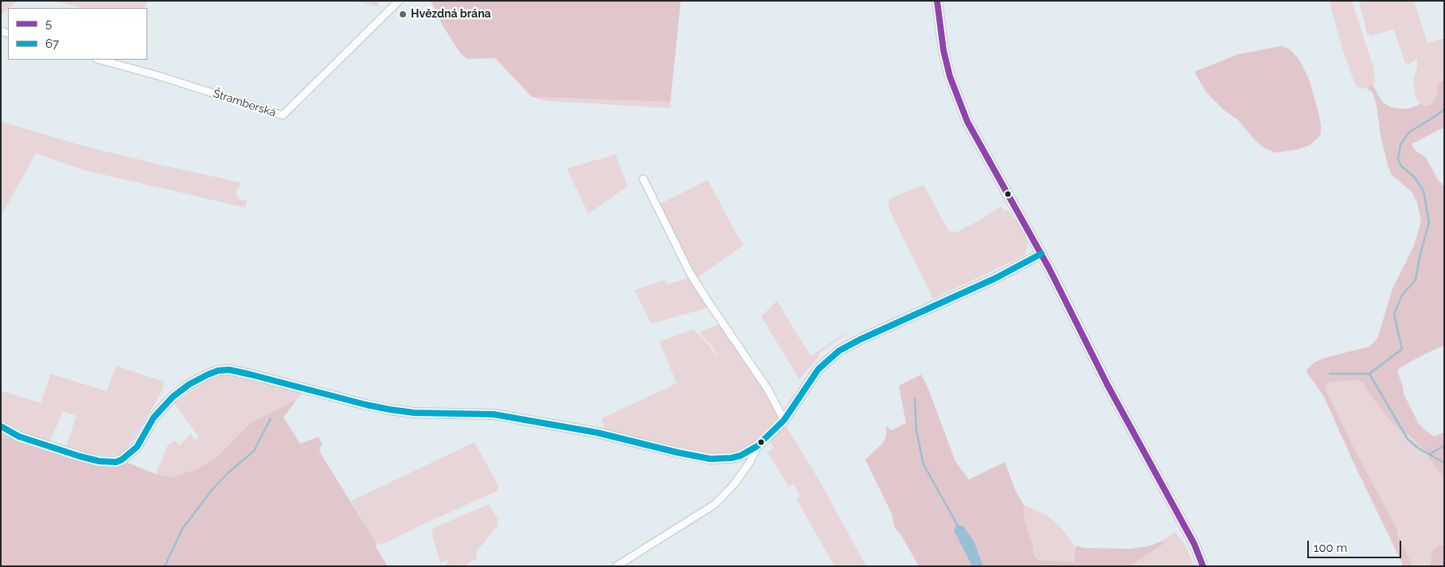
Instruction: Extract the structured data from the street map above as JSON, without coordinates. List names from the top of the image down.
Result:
{
  "streets": {
    "street": ["Štramberská"]
  },
  "places": ["Hvězdná brána"],
  "lines": ["transit line 5", "transit line 67"],
  "legend": ["5", "67"],
  "scale_bar": "100 m"
}
